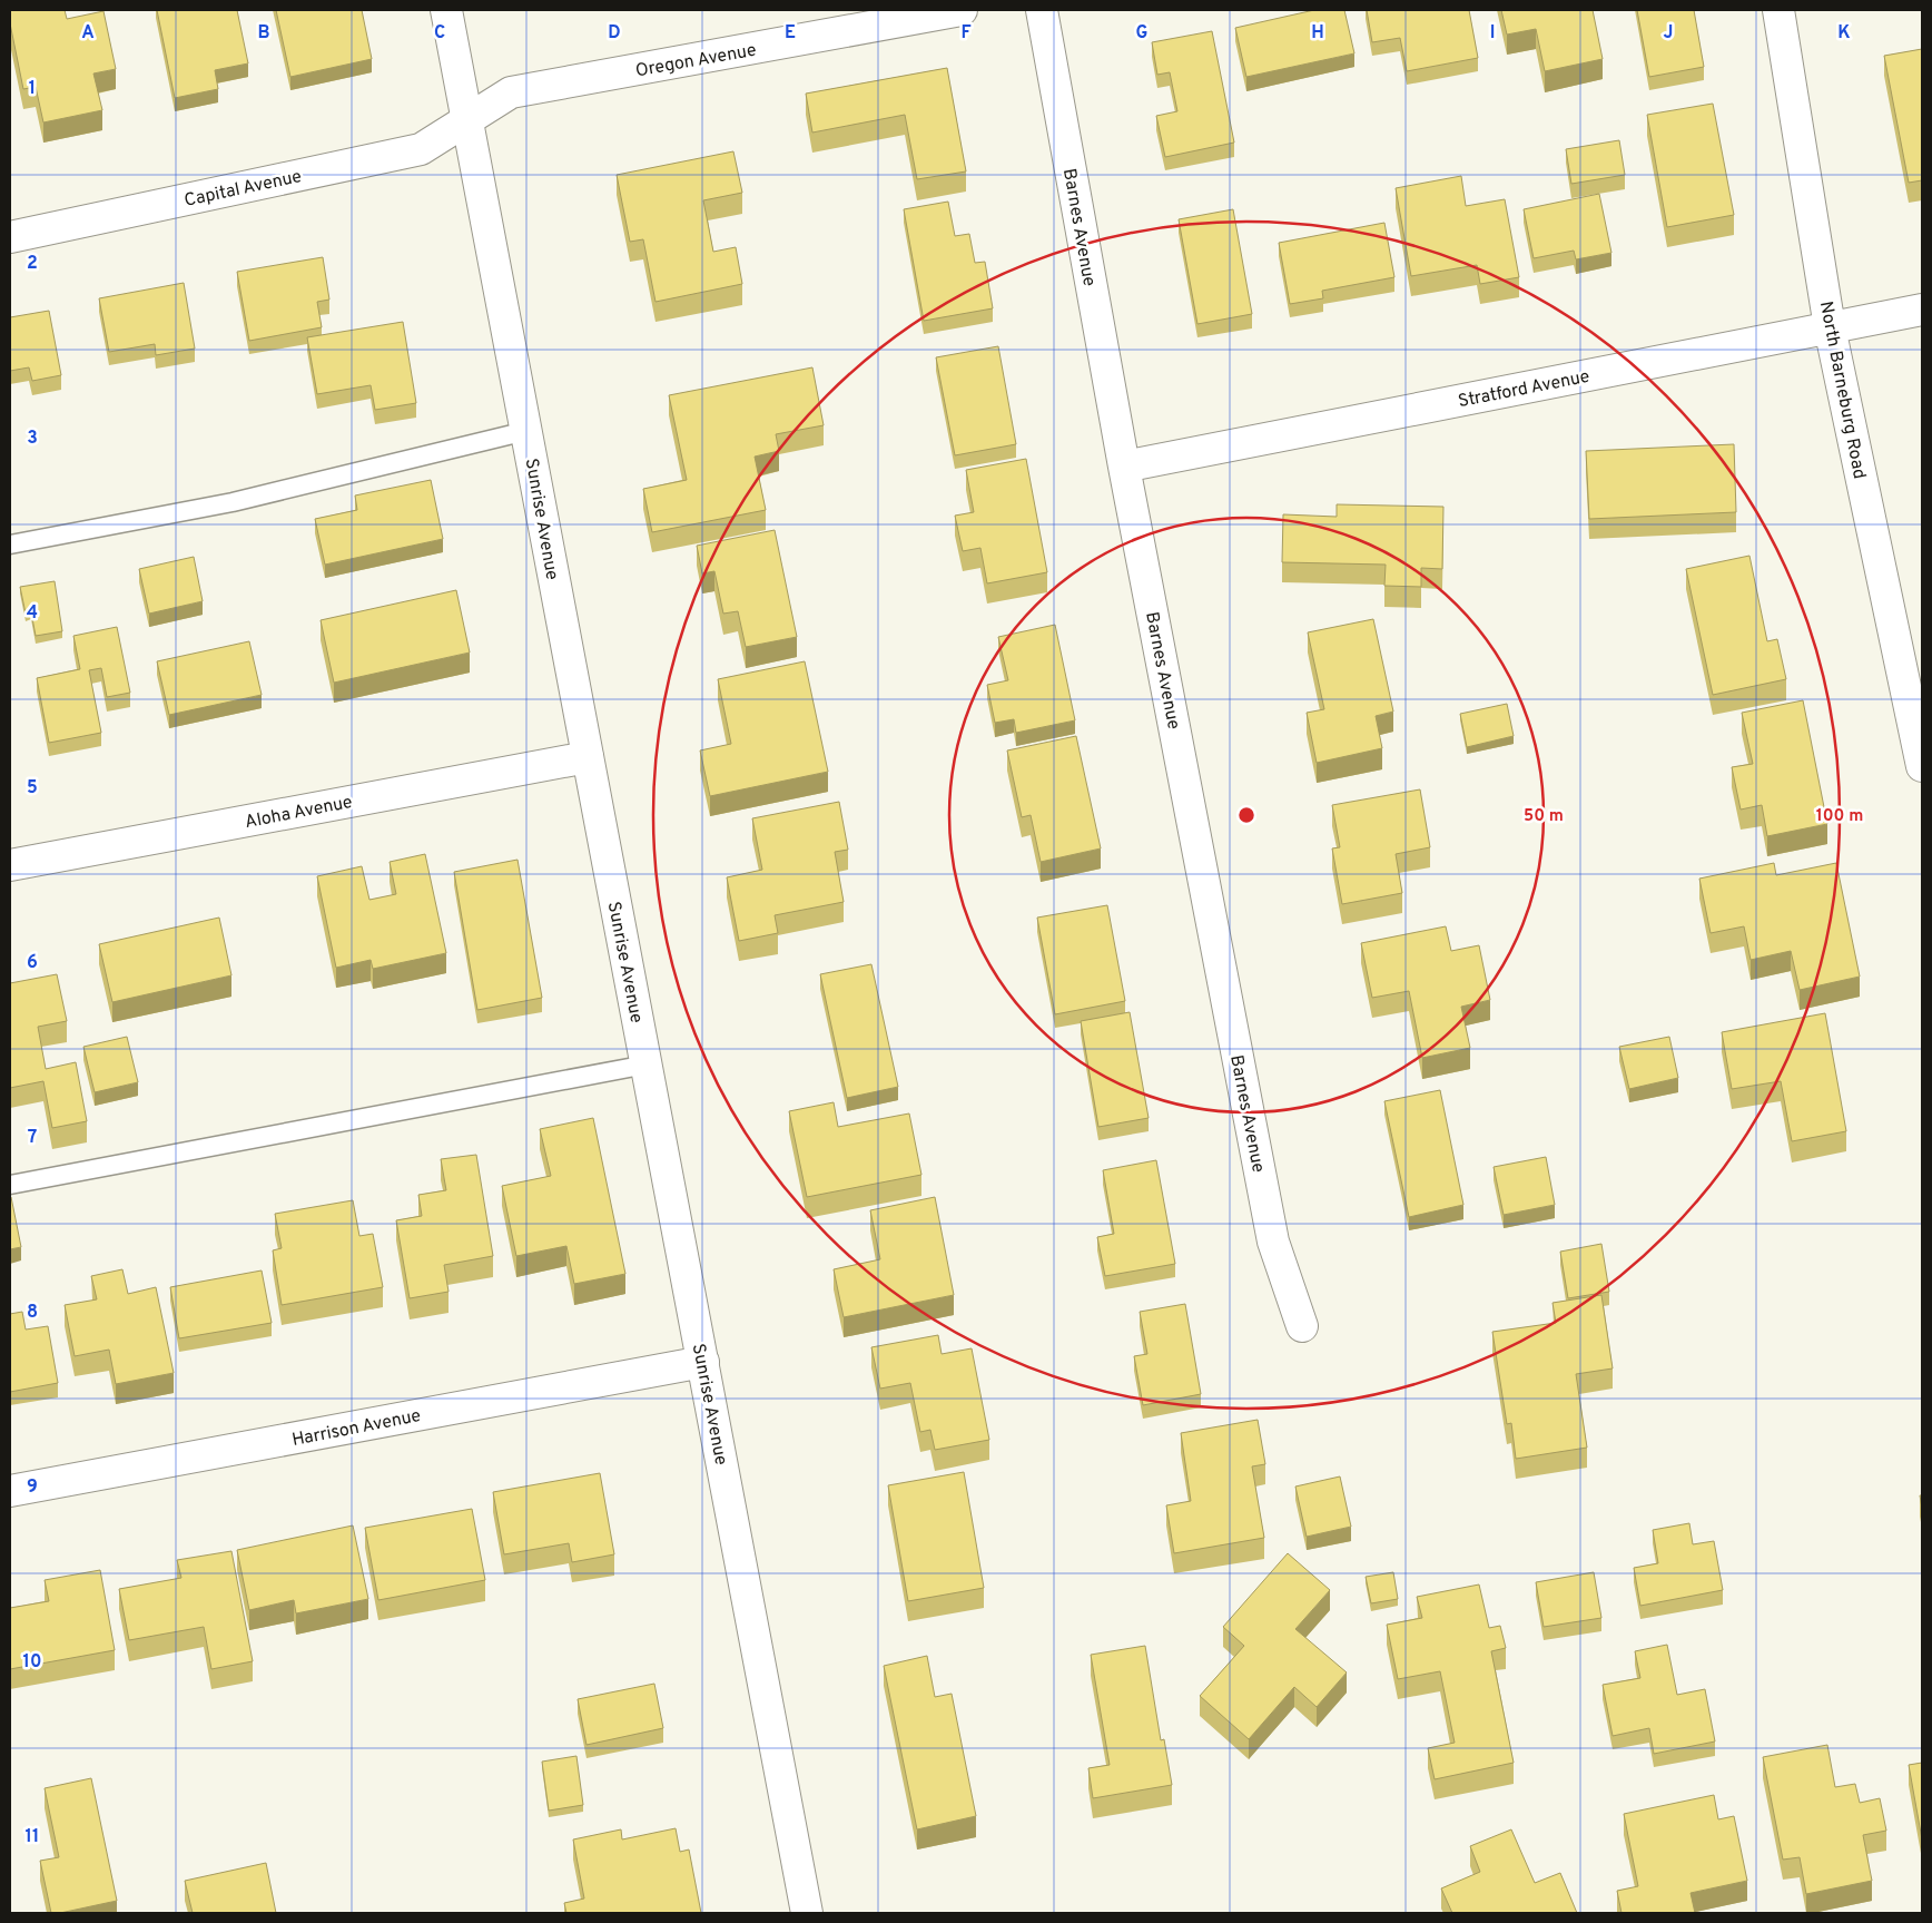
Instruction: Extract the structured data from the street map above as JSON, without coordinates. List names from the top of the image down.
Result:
{
  "streets": {
    "street": [
      "Oregon Avenue",
      "Capital Avenue",
      "Barnes Avenue",
      "Stratford Avenue",
      "North Barneburg Road",
      "Sunrise Avenue",
      "Aloha Avenue",
      "Harrison Avenue"
    ]
  },
  "crossings": [
    ["Oregon Avenue", "Capital Avenue"],
    ["Oregon Avenue", "Sunrise Avenue"],
    ["Capital Avenue", "Sunrise Avenue"],
    ["Barnes Avenue", "Stratford Avenue"],
    ["Stratford Avenue", "North Barneburg Road"],
    ["Sunrise Avenue", "Aloha Avenue"],
    ["Sunrise Avenue", "Harrison Avenue"]
  ],
  "grid": {
    "columns": [
      "A",
      "B",
      "C",
      "D",
      "E",
      "F",
      "G",
      "H",
      "I",
      "J",
      "K"
    ],
    "rows": [
      "1",
      "2",
      "3",
      "4",
      "5",
      "6",
      "7",
      "8",
      "9",
      "10",
      "11"
    ]
  },
  "rings": ["50 m", "100 m"]
}
